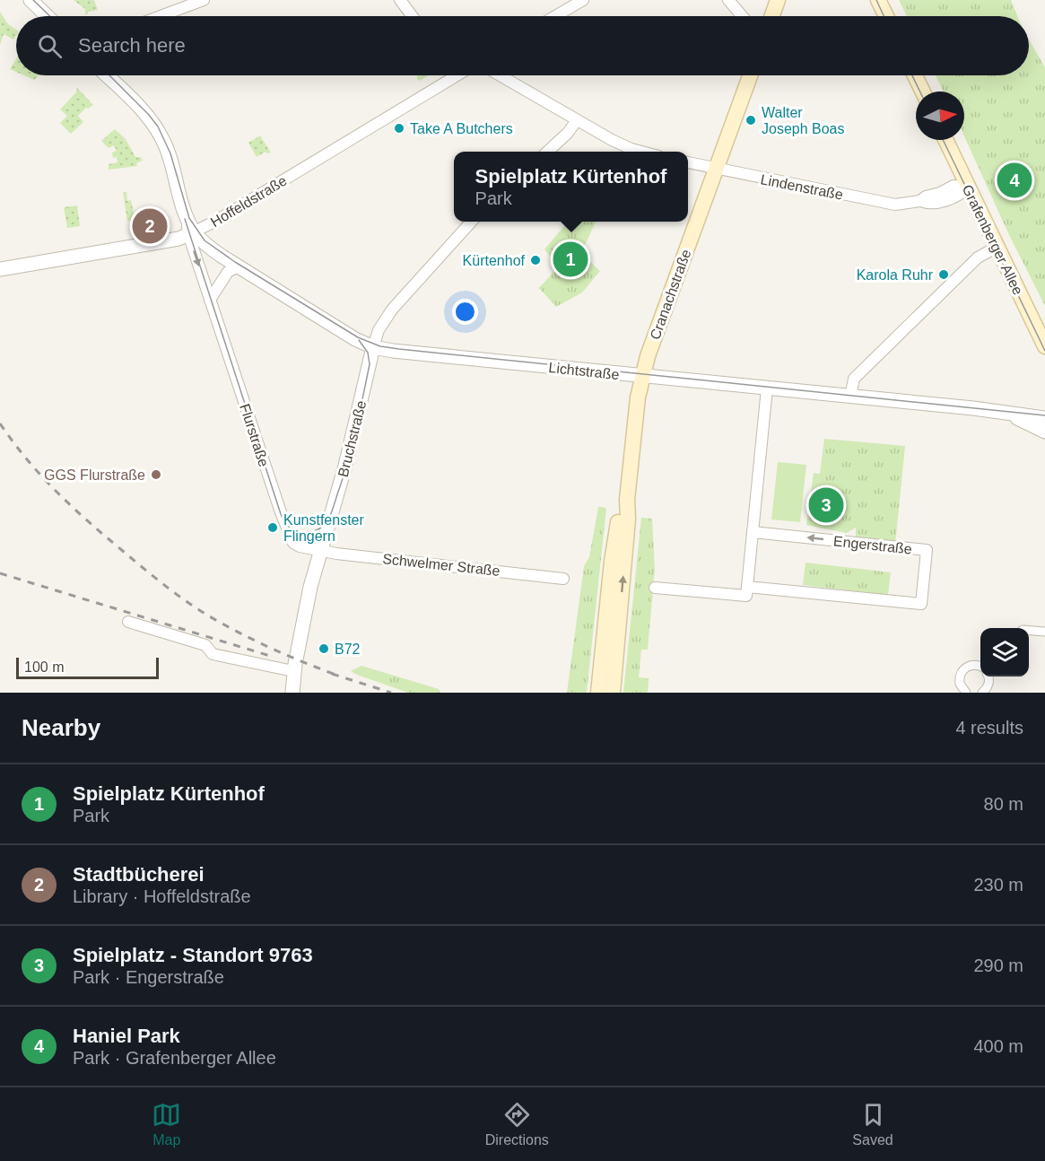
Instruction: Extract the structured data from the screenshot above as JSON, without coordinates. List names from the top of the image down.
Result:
{
  "streets": {
    "main road": ["Grafenberger Allee", "Cranachstraße"],
    "street": [
      "Lindenstraße",
      "Hoffeldstraße",
      "Lichtstraße",
      "Flurstraße",
      "Bruchstraße",
      "Engerstraße",
      "Schwelmer Straße"
    ]
  },
  "crossings": [
    ["Lindenstraße", "Grafenberger Allee"],
    ["Lindenstraße", "Cranachstraße"],
    ["Hoffeldstraße", "Lichtstraße"],
    ["Hoffeldstraße", "Flurstraße"],
    ["Cranachstraße", "Lichtstraße"],
    ["Lichtstraße", "Flurstraße"],
    ["Lichtstraße", "Bruchstraße"],
    ["Flurstraße", "Bruchstraße"],
    ["Flurstraße", "Schwelmer Straße"],
    ["Bruchstraße", "Schwelmer Straße"]
  ],
  "places": [
    "Walter Joseph Boas",
    "Take A Butchers",
    "Kürtenhof",
    "Karola Ruhr",
    "GGS Flurstraße",
    "Kunstfenster Flingern",
    "B72"
  ],
  "scale_bar": "100 m",
  "north": "right",
  "page": {
    "search": "Search here",
    "popup": ["Spielplatz Kürtenhof", "Park"],
    "pins": [
      "4",
      "2",
      "1",
      "3"
    ],
    "scale": "100 m",
    "heading": ["Nearby", "4 results"],
    "list": [
      {
        "mark": "1",
        "name": "Spielplatz Kürtenhof",
        "note": "Park",
        "value": "80 m"
      },
      {
        "mark": "2",
        "name": "Stadtbücherei",
        "note": "Library · Hoffeldstraße",
        "value": "230 m"
      },
      {
        "mark": "3",
        "name": "Spielplatz - Standort 9763",
        "note": "Park · Engerstraße",
        "value": "290 m"
      },
      {
        "mark": "4",
        "name": "Haniel Park",
        "note": "Park · Grafenberger Allee",
        "value": "400 m"
      }
    ],
    "nav": ["Map", "Directions", "Saved"]
  }
}
